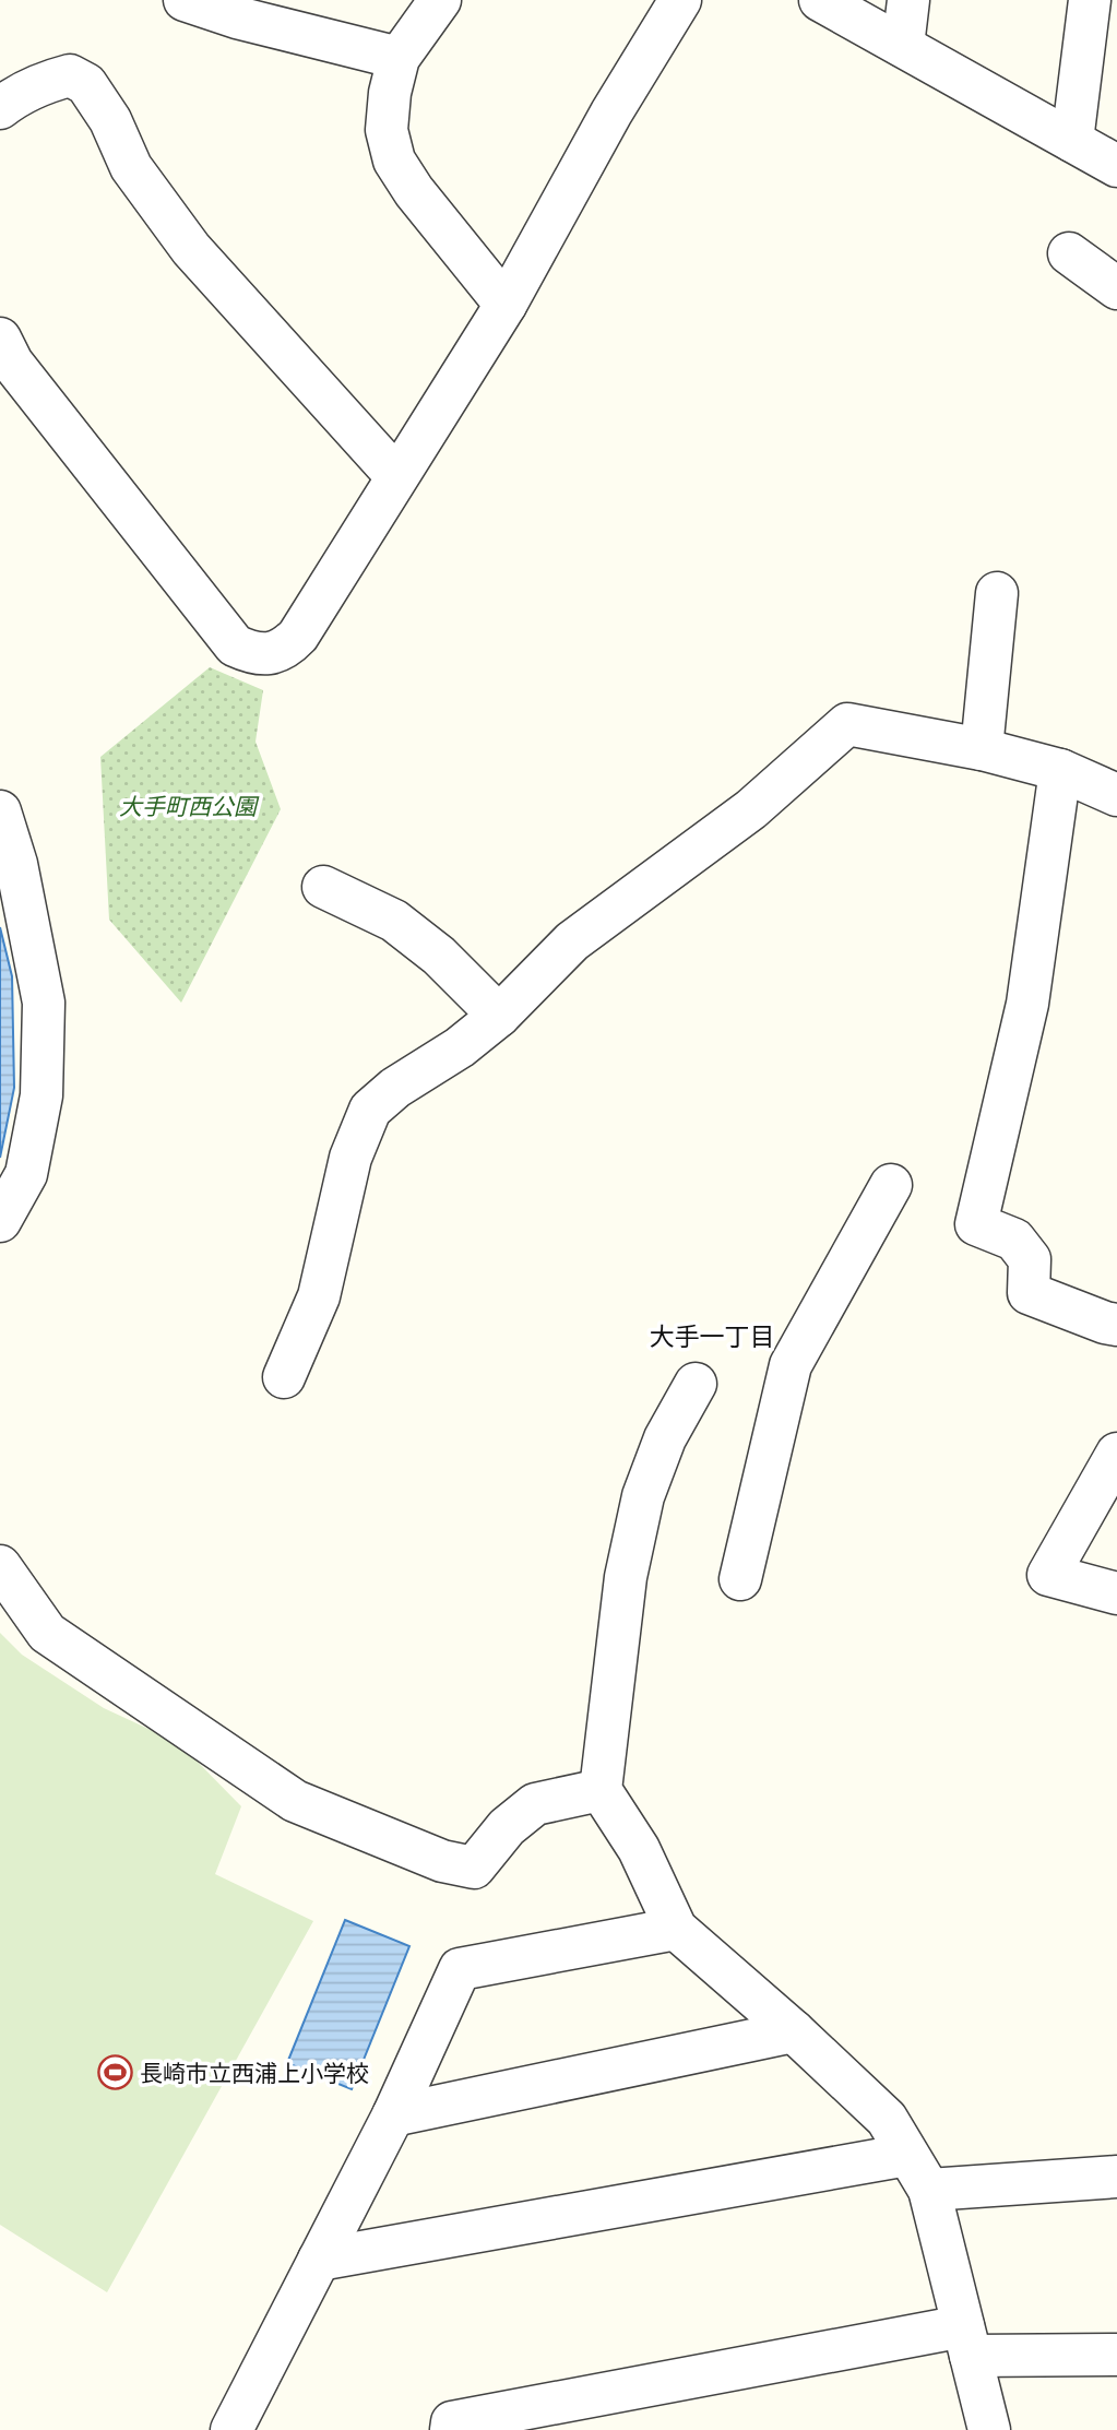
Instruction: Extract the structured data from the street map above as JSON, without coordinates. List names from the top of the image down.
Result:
{
  "districts": ["大手一丁目"],
  "parks": ["大手町西公園"],
  "places": {
    "sports": ["長崎市立西浦上小学校"]
  }
}
